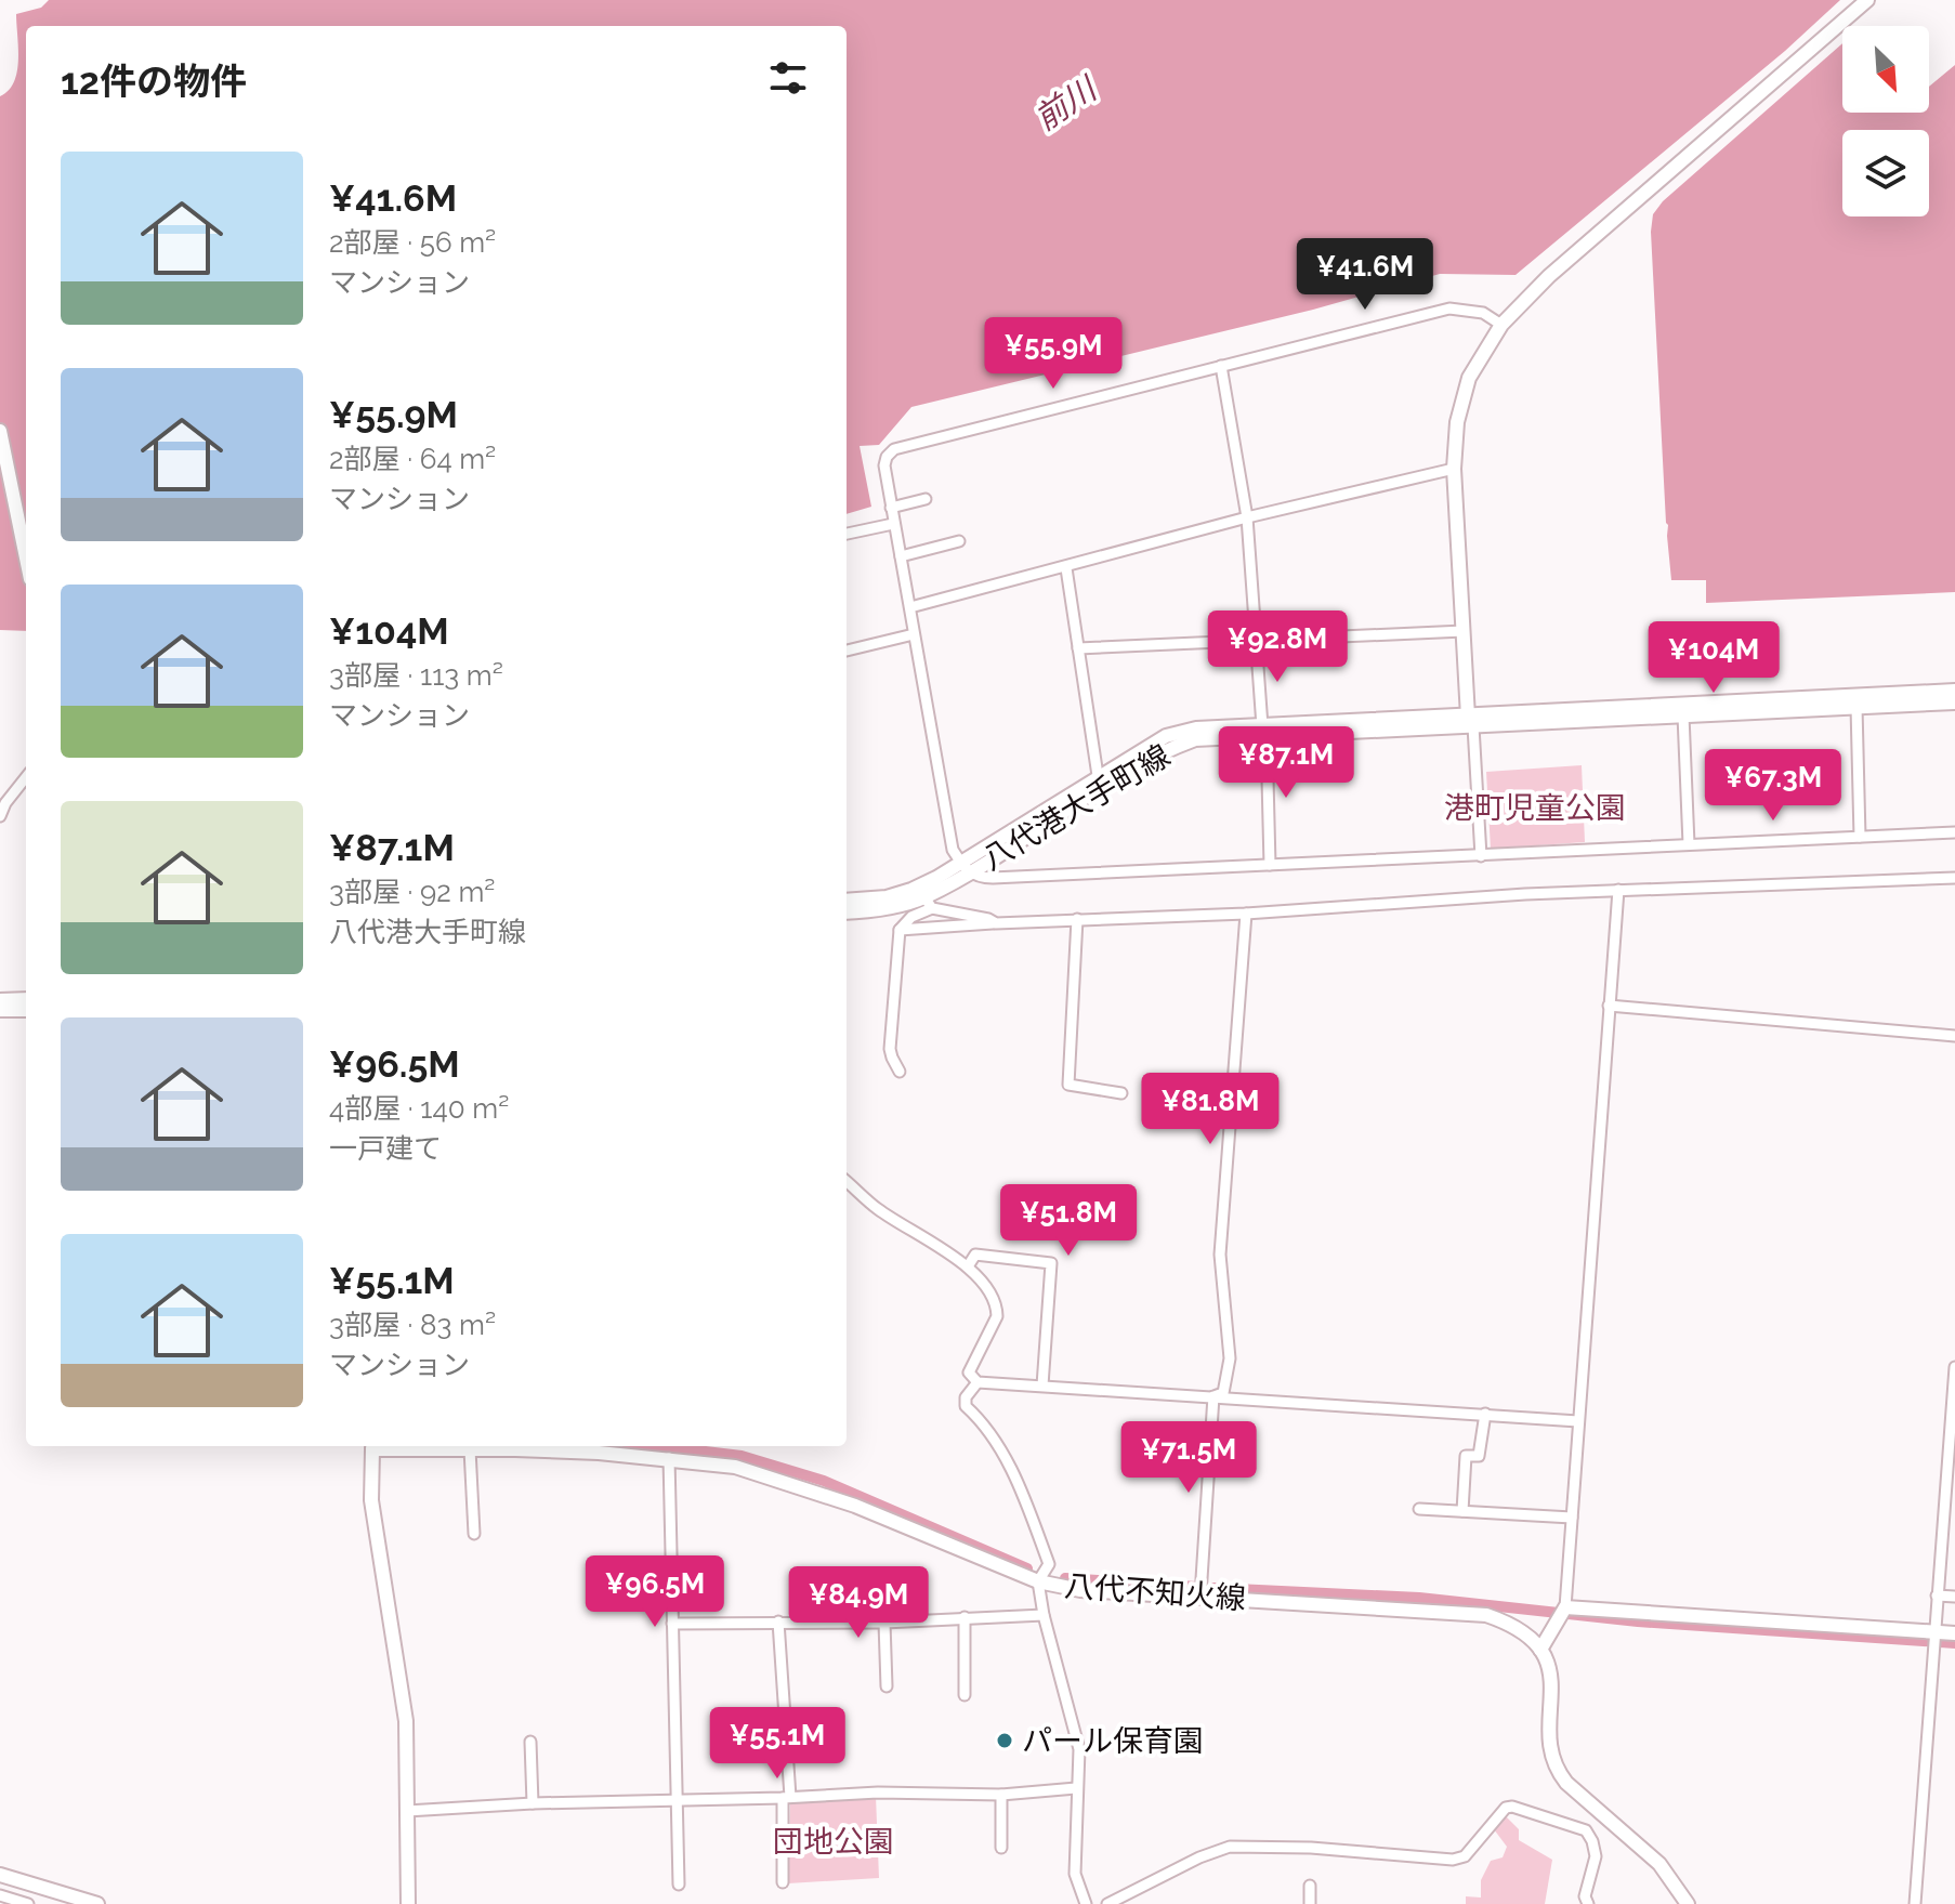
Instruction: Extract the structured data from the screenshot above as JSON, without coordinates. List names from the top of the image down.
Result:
{
  "streets": {
    "street": ["八代港大手町線", "八代不知火線"]
  },
  "water": ["前川"],
  "parks": ["港町児童公園", "団地公園"],
  "places": ["パール保育園"],
  "north": "bottom right",
  "page": {
    "heading": "12件の物件",
    "list": [
      {
        "name": "¥41.6M",
        "note": "2部屋 · 56 m² · マンション"
      },
      {
        "name": "¥55.9M",
        "note": "2部屋 · 64 m² · マンション"
      },
      {
        "name": "¥104M",
        "note": "3部屋 · 113 m² · マンション"
      },
      {
        "name": "¥87.1M",
        "note": "3部屋 · 92 m² · 八代港大手町線"
      },
      {
        "name": "¥96.5M",
        "note": "4部屋 · 140 m² · 一戸建て"
      },
      {
        "name": "¥55.1M",
        "note": "3部屋 · 83 m² · マンション"
      }
    ],
    "price": [
      "¥41.6M",
      "¥55.9M",
      "¥92.8M",
      "¥104M",
      "¥87.1M",
      "¥67.3M",
      "¥81.8M",
      "¥51.8M",
      "¥71.5M",
      "¥96.5M",
      "¥84.9M",
      "¥55.1M"
    ]
  }
}
